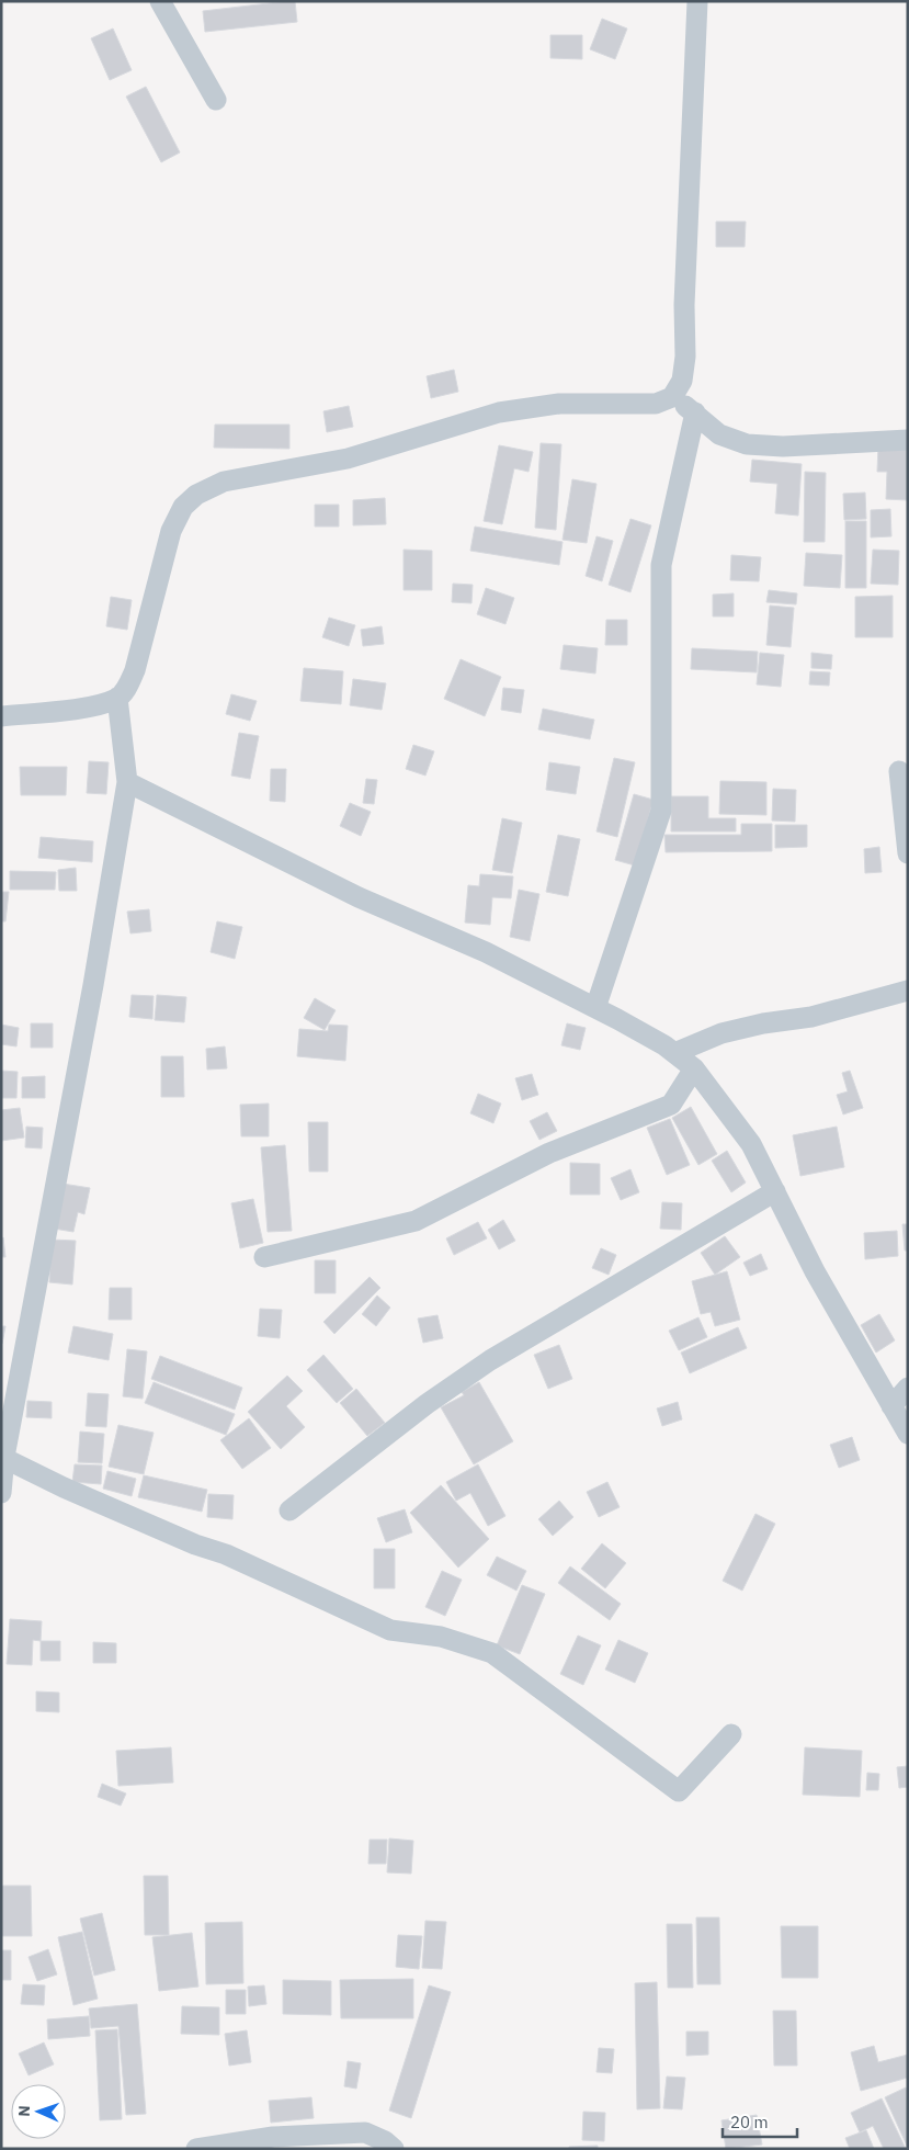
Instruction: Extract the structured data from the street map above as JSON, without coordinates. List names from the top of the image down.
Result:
{
  "scale_bar": "20 m",
  "north": "left"
}
